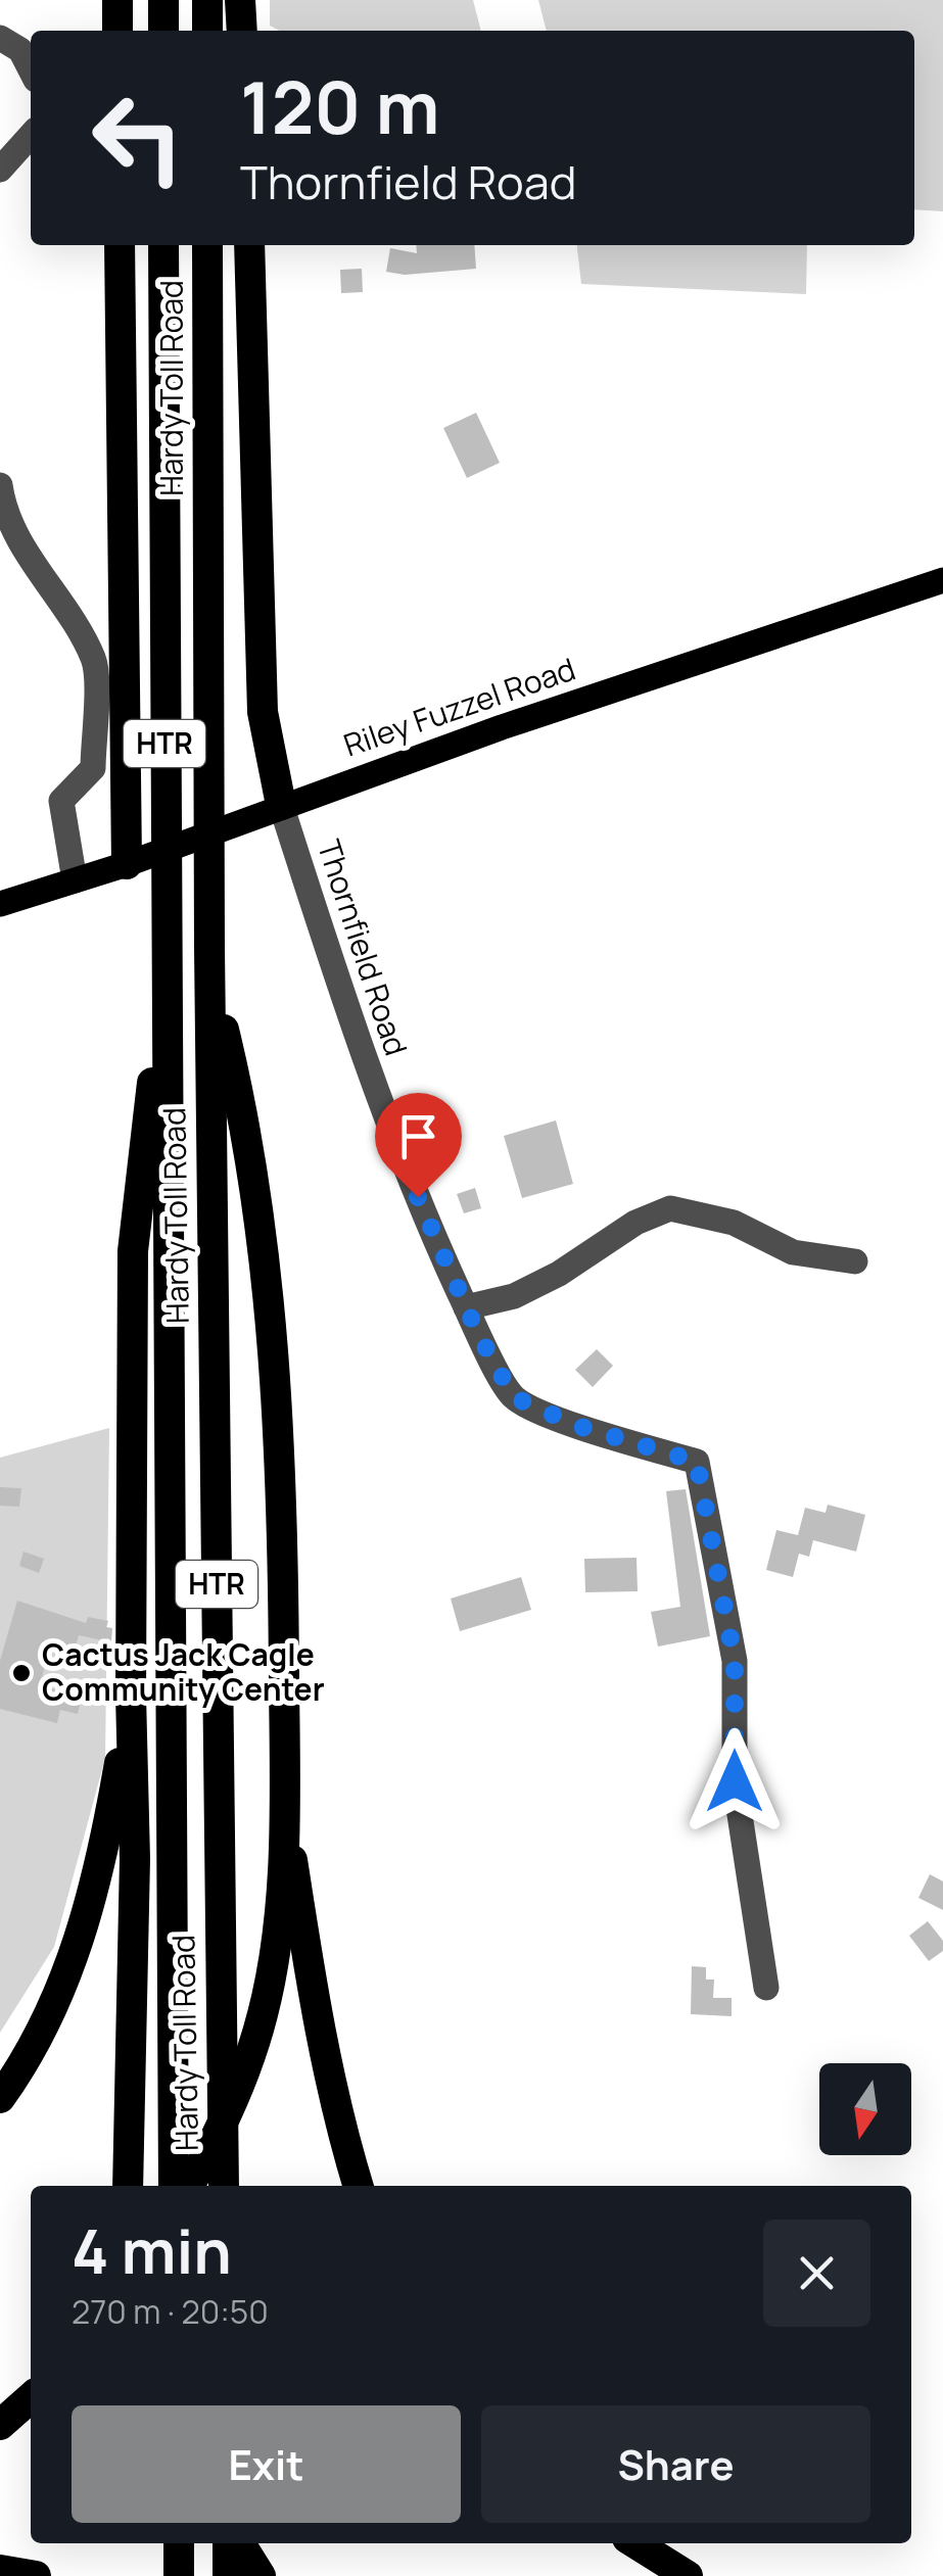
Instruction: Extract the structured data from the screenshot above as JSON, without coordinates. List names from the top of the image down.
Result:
{
  "streets": {
    "highway": ["Hardy Toll Road", "HTR"],
    "main road": ["Riley Fuzzel Road"],
    "street": ["Thornfield Road"]
  },
  "crossings": [
    ["Riley Fuzzel Road", "Thornfield Road"]
  ],
  "places": ["Cactus Jack Cagle Community Center"],
  "north": "bottom",
  "page": {
    "turn": ["120 m", "Thornfield Road"],
    "heading": ["4 min", "270 m · 20:50"],
    "buttons": ["Exit", "Share"]
  }
}
